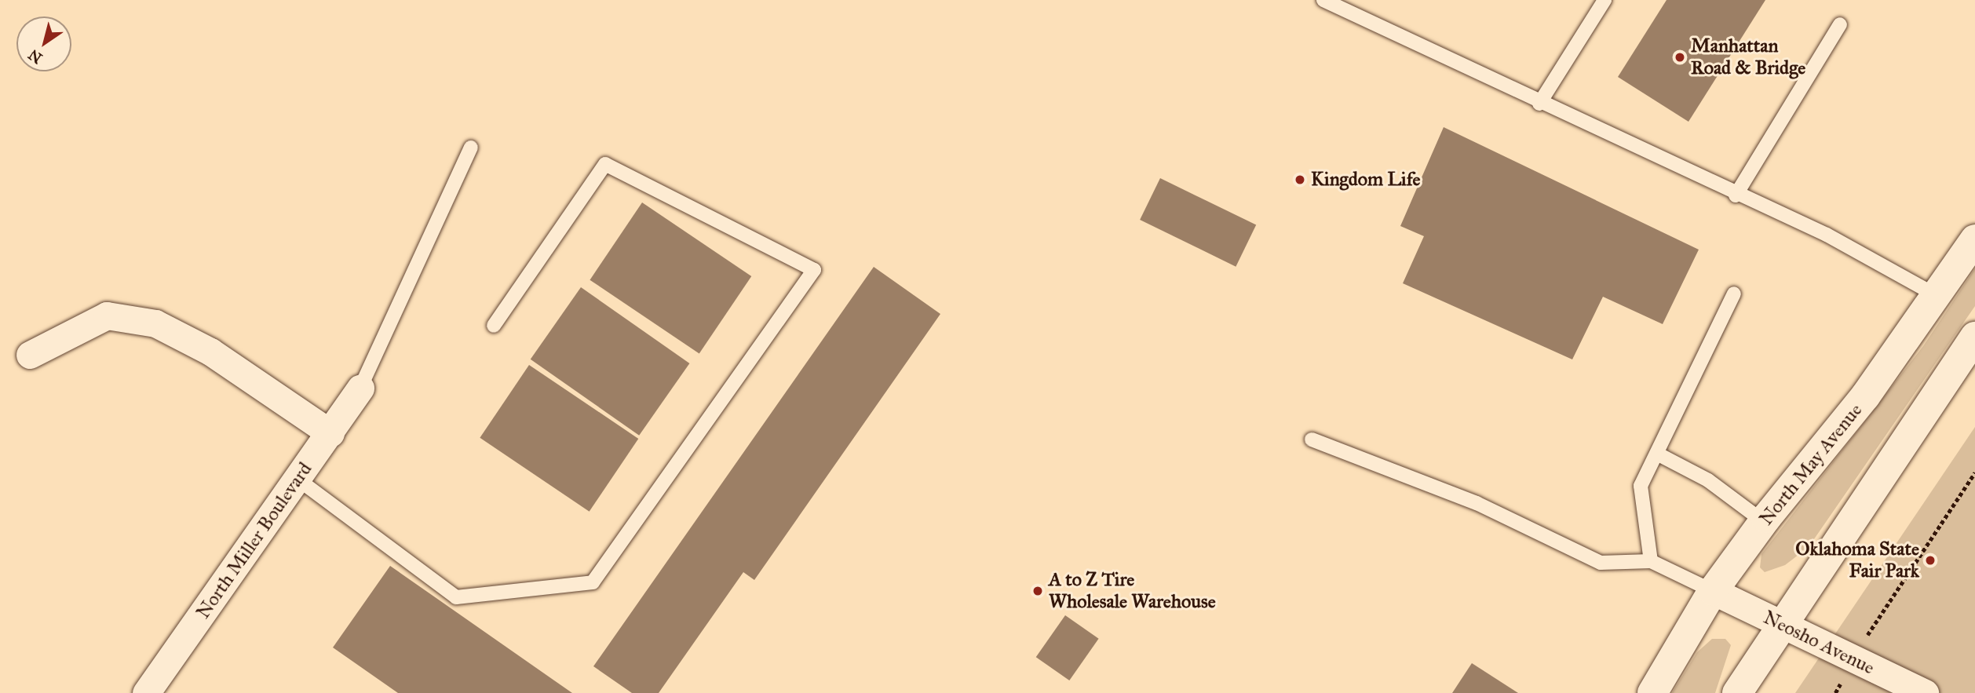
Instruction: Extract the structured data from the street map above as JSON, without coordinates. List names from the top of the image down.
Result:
{
  "streets": {
    "main road": ["North May Avenue"],
    "street": ["North Miller Boulevard", "Neosho Avenue"]
  },
  "crossings": [
    ["North May Avenue", "Neosho Avenue"]
  ],
  "places": [
    "Manhattan Road & Bridge",
    "Kingdom Life",
    "Oklahoma State Fair Park",
    "A to Z Tire Wholesale Warehouse"
  ],
  "north": "bottom left"
}
